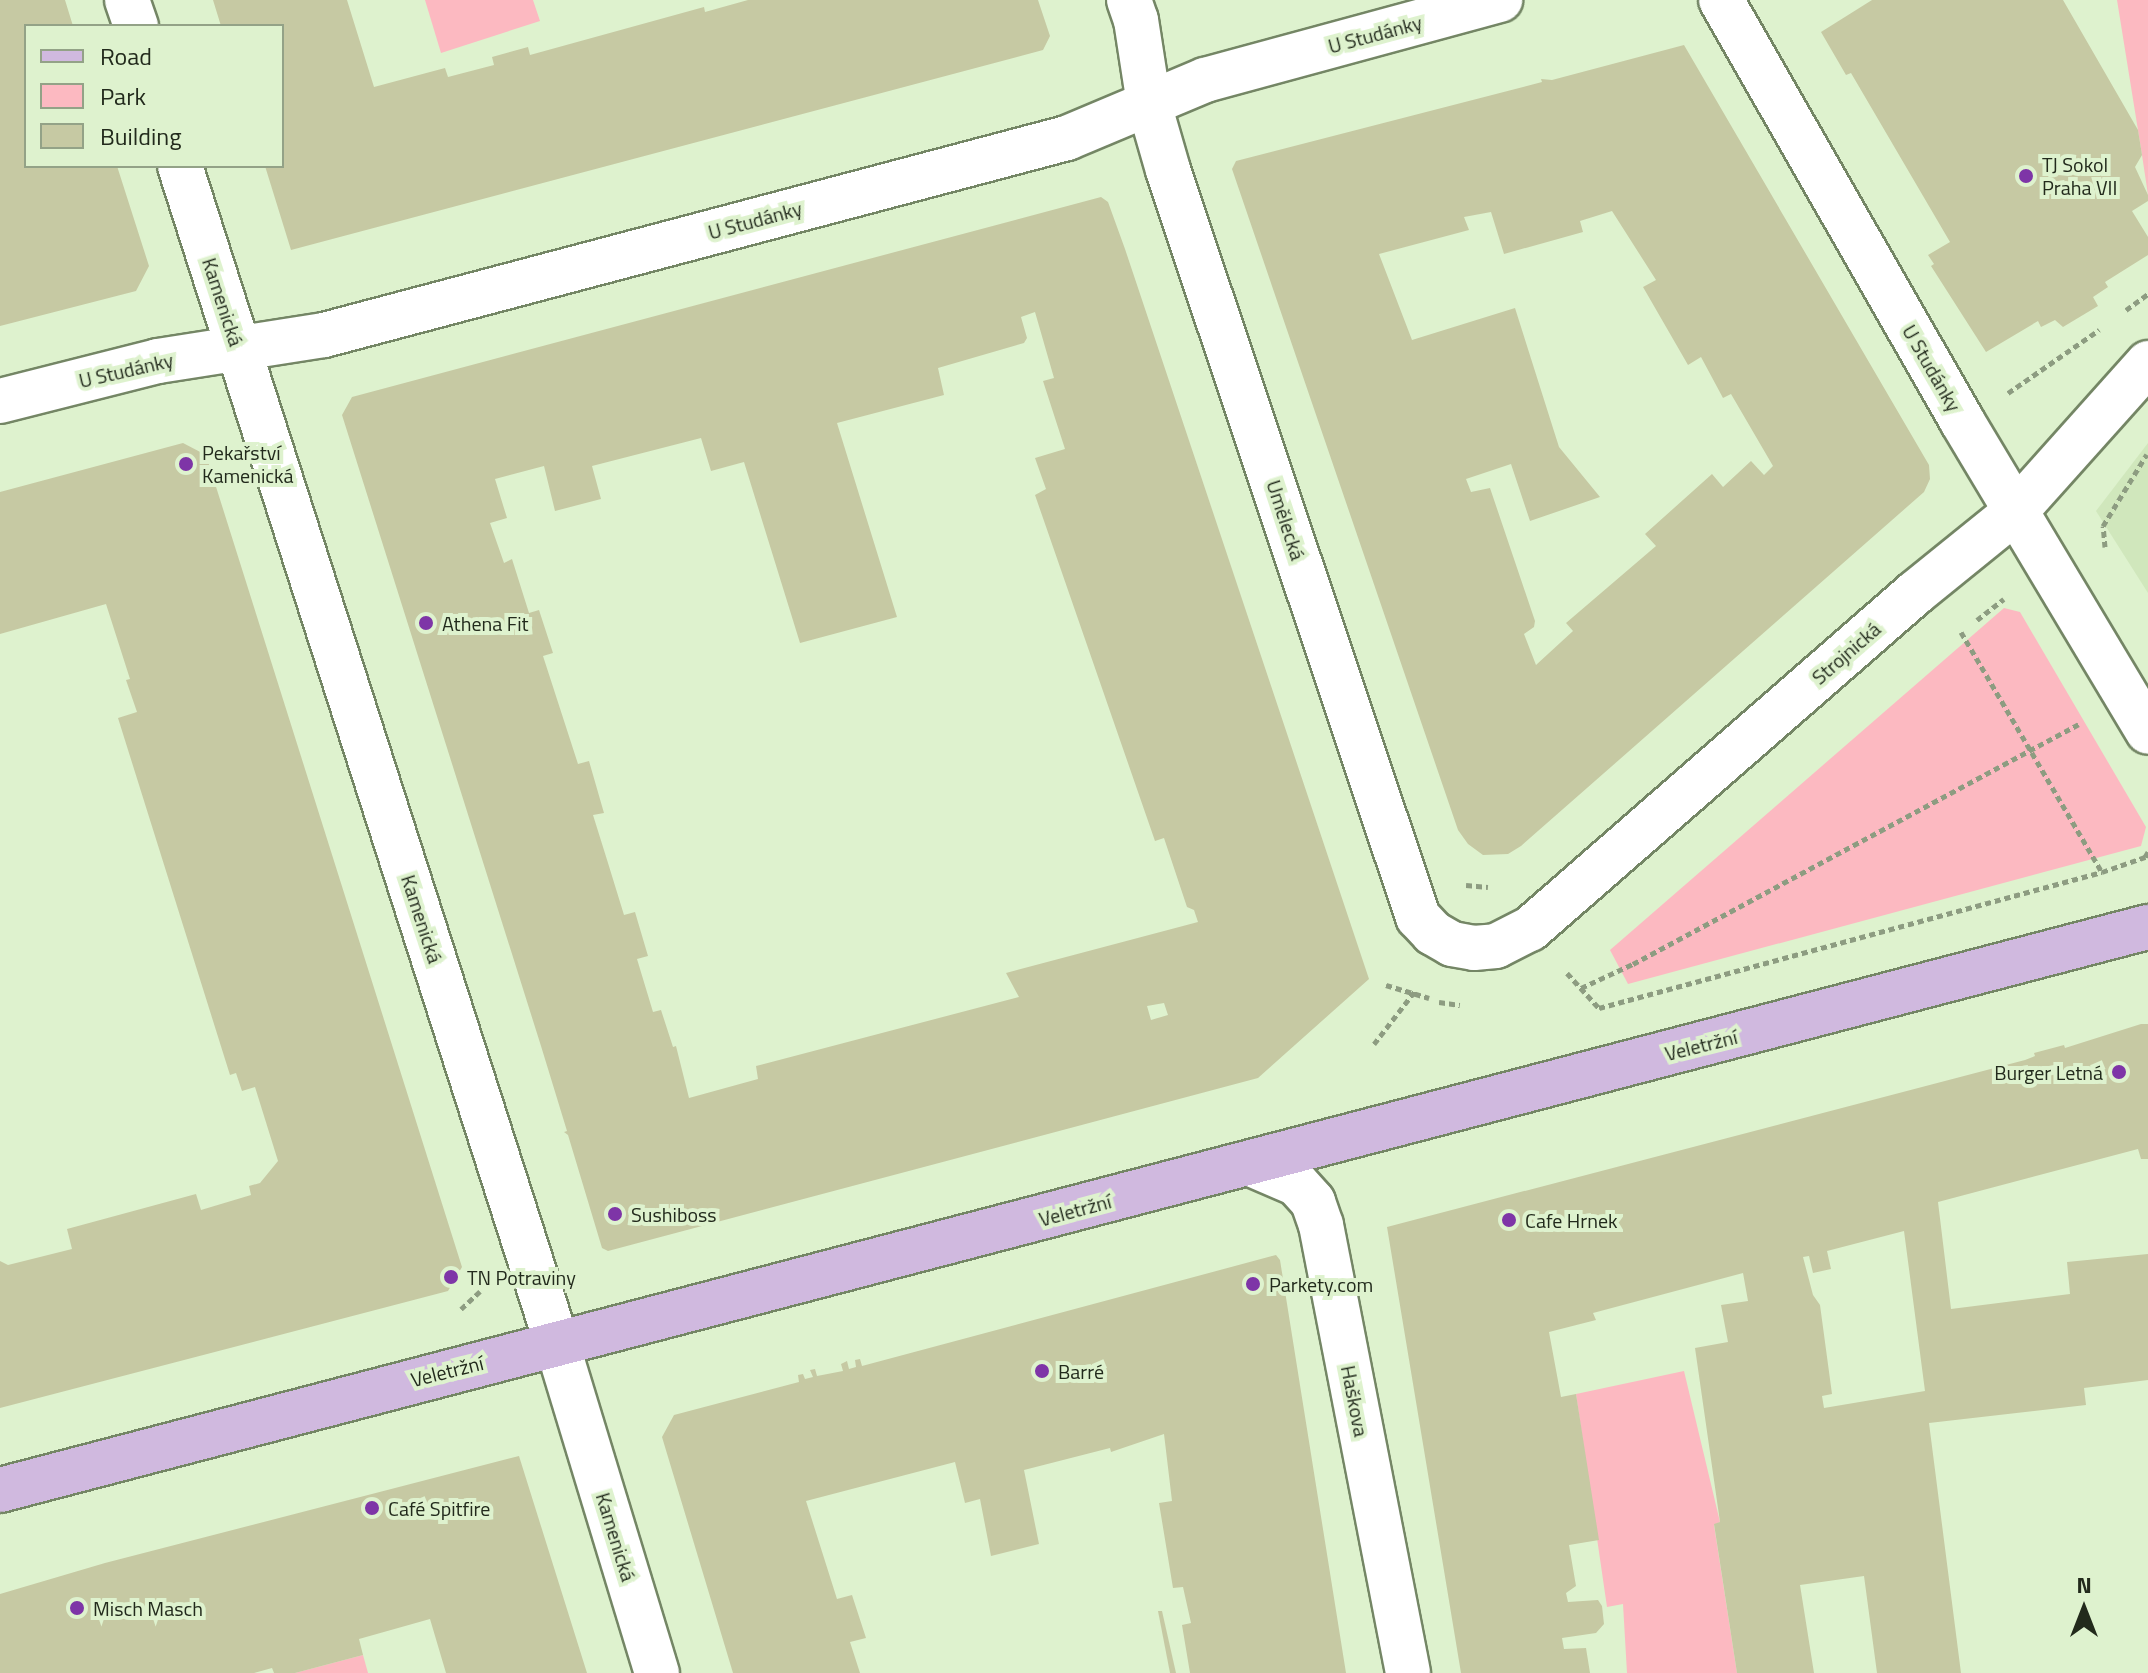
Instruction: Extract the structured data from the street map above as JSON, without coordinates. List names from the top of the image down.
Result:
{
  "streets": {
    "main road": ["Veletržní"],
    "street": [
      "U Studánky",
      "Kamenická",
      "Umělecká",
      "Strojnická",
      "Haškova"
    ]
  },
  "crossings": [
    ["U Studánky", "Kamenická"],
    ["U Studánky", "Umělecká"],
    ["U Studánky", "Strojnická"],
    ["Kamenická", "Veletržní"],
    ["Umělecká", "Strojnická"],
    ["Veletržní", "Haškova"]
  ],
  "places": [
    "TJ Sokol Praha VII",
    "Pekařství Kamenická",
    "Athena Fit",
    "Burger Letná",
    "Sushiboss",
    "Cafe Hrnek",
    "TN Potraviny",
    "Parkety.com",
    "Barré",
    "Café Spitfire",
    "Misch Masch"
  ],
  "legend": ["Road", "Park", "Building"],
  "north": "top"
}
